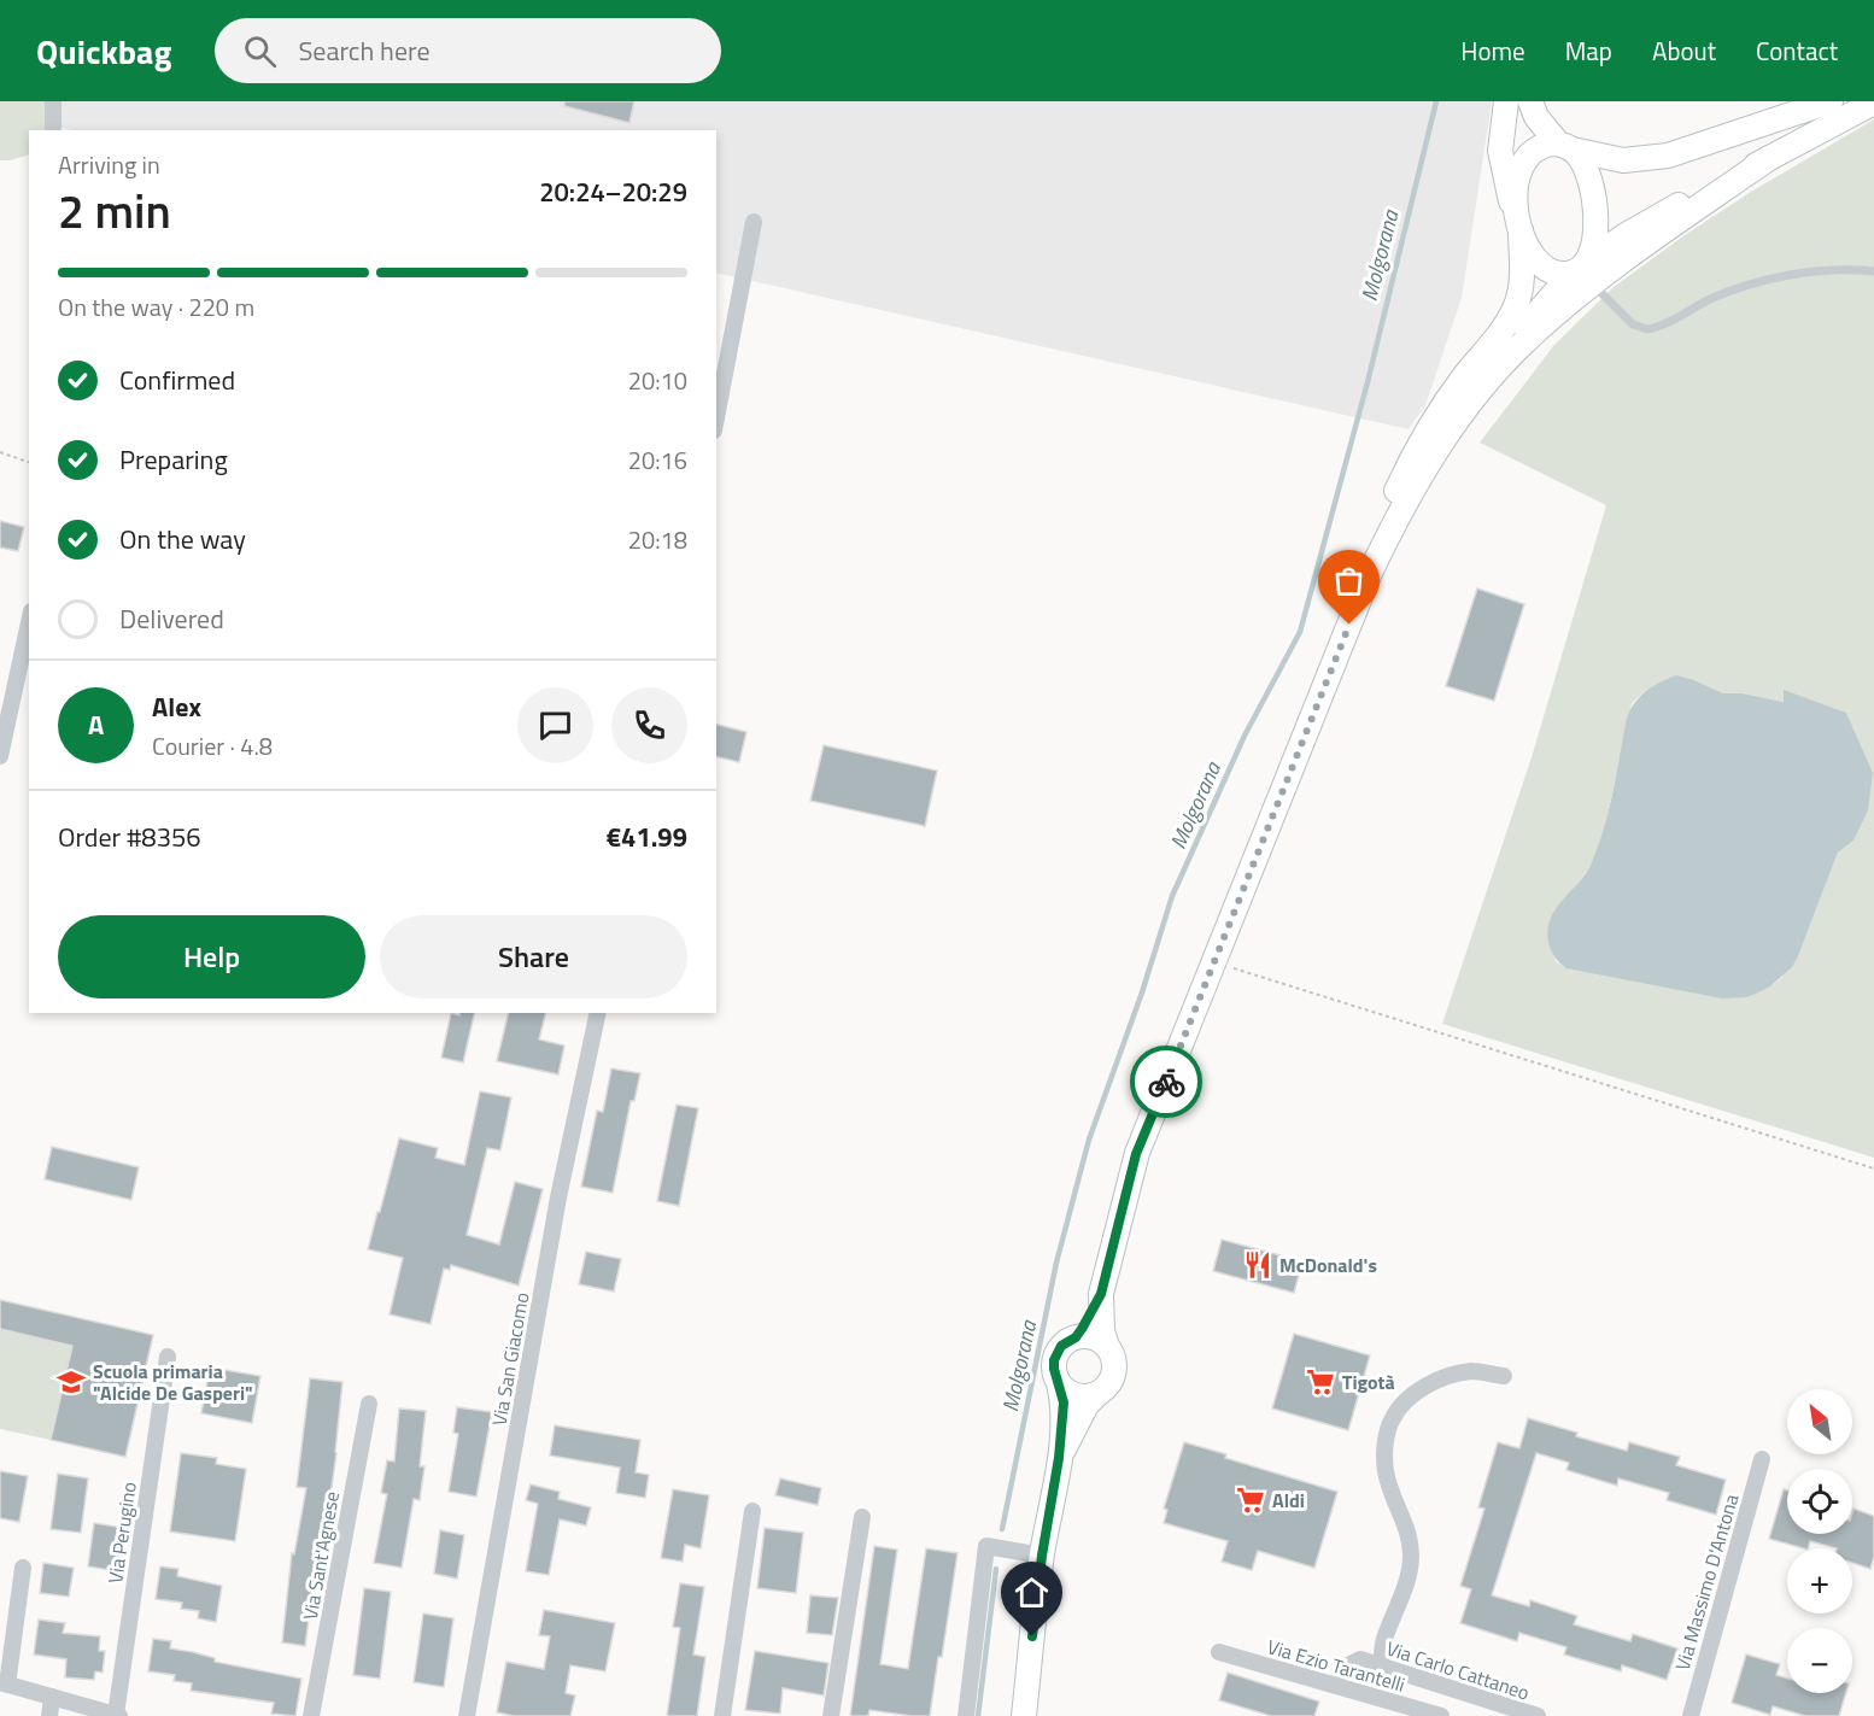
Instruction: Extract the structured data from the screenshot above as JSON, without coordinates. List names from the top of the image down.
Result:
{
  "streets": {
    "street": [
      "Via San Giacomo",
      "Via Perugino",
      "Via Sant'Agnese",
      "Via Massimo D'Antona",
      "Via Ezio Tarantelli",
      "Via Carlo Cattaneo"
    ]
  },
  "crossings": [
    ["Via Ezio Tarantelli", "Via Carlo Cattaneo"]
  ],
  "water": ["Molgorana"],
  "places": {
    "restaurant": ["McDonald's"],
    "school or university": ["Scuola primaria \"Alcide De Gasperi\""],
    "supermarket": ["Tigotà", "Aldi"]
  },
  "north": "top left",
  "page": {
    "header": "Quickbag",
    "search": "Search here",
    "nav": [
      "Home",
      "Map",
      "About",
      "Contact"
    ],
    "heading": ["2 min", "Arriving in", "20:24–20:29"],
    "panel": [
      "Alex",
      "Courier · 4.8",
      "Order #8356",
      "€41.99"
    ],
    "bar": "On the way · 220 m",
    "list": [
      ["Confirmed", "20:10"],
      ["Preparing", "20:16"],
      ["On the way", "20:18"],
      "Delivered"
    ],
    "round": "A",
    "buttons": ["Help", "Share"],
    "map_buttons": ["+", "−"]
  }
}
